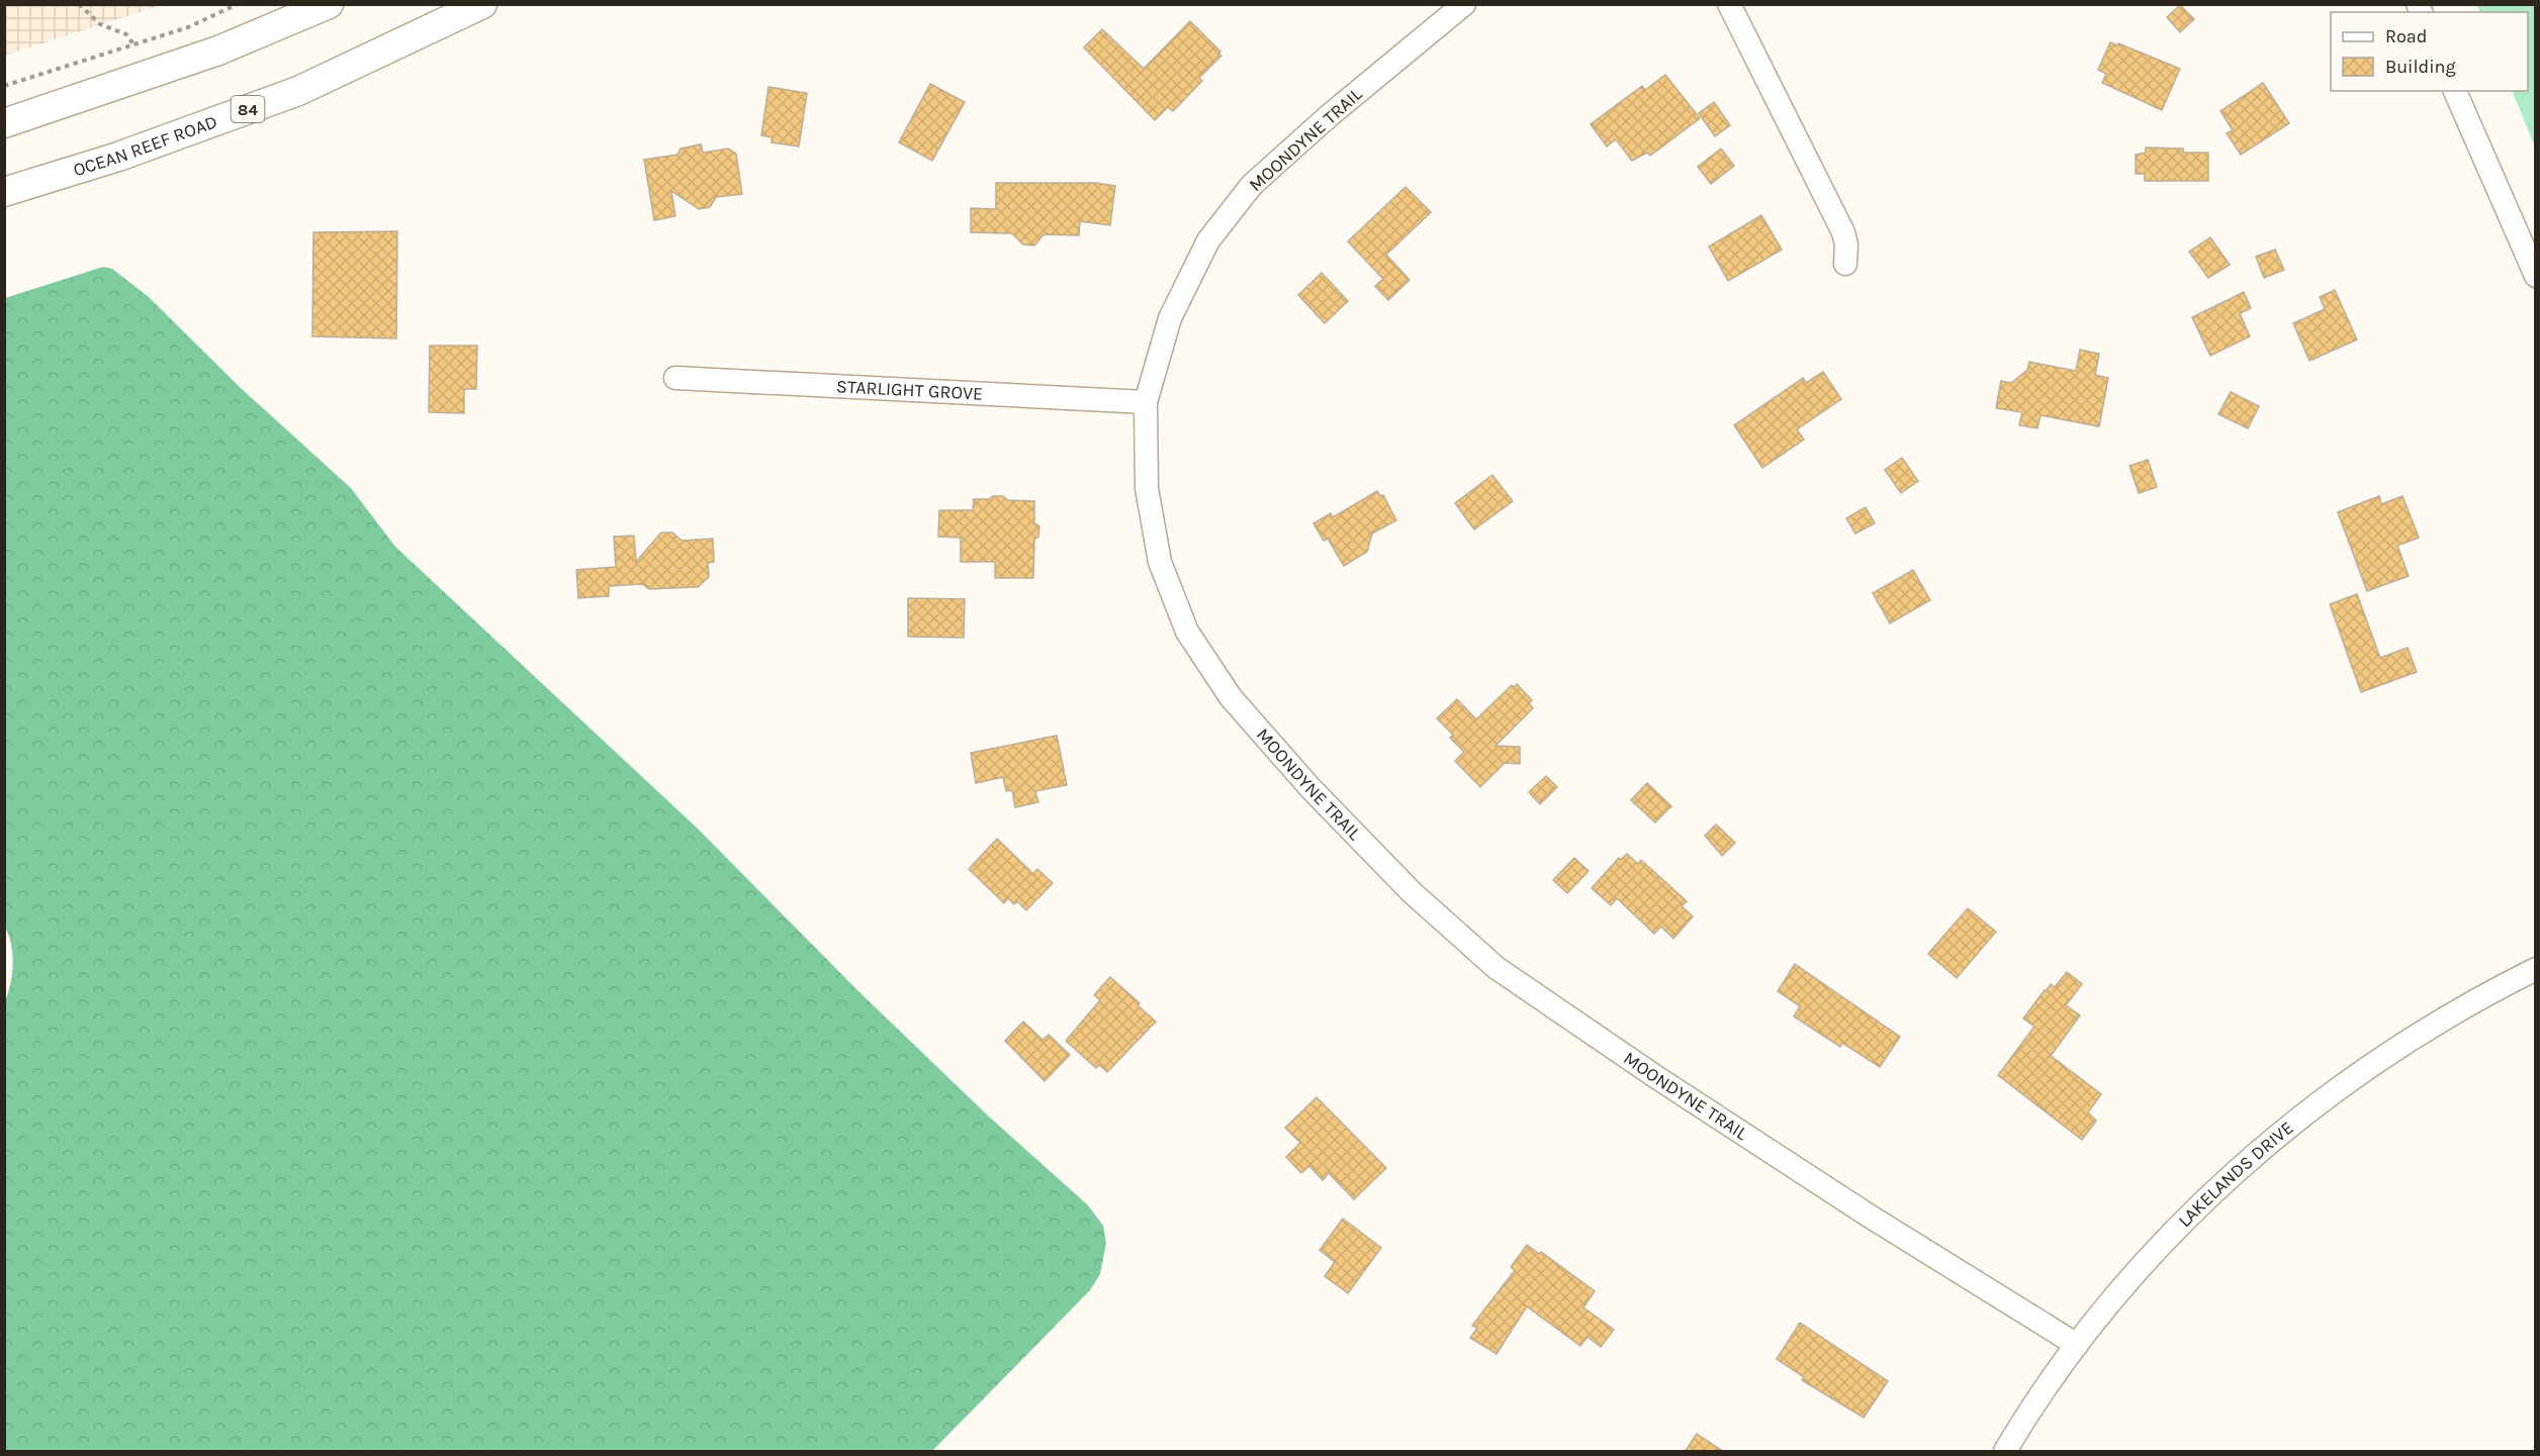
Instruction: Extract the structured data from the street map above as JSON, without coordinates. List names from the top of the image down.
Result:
{
  "streets": {
    "main road": ["84", "OCEAN REEF ROAD"],
    "street": ["MOONDYNE TRAIL", "STARLIGHT GROVE", "LAKELANDS DRIVE"]
  },
  "crossings": [
    ["MOONDYNE TRAIL", "STARLIGHT GROVE"],
    ["MOONDYNE TRAIL", "LAKELANDS DRIVE"]
  ],
  "legend": ["Road", "Building"]
}
